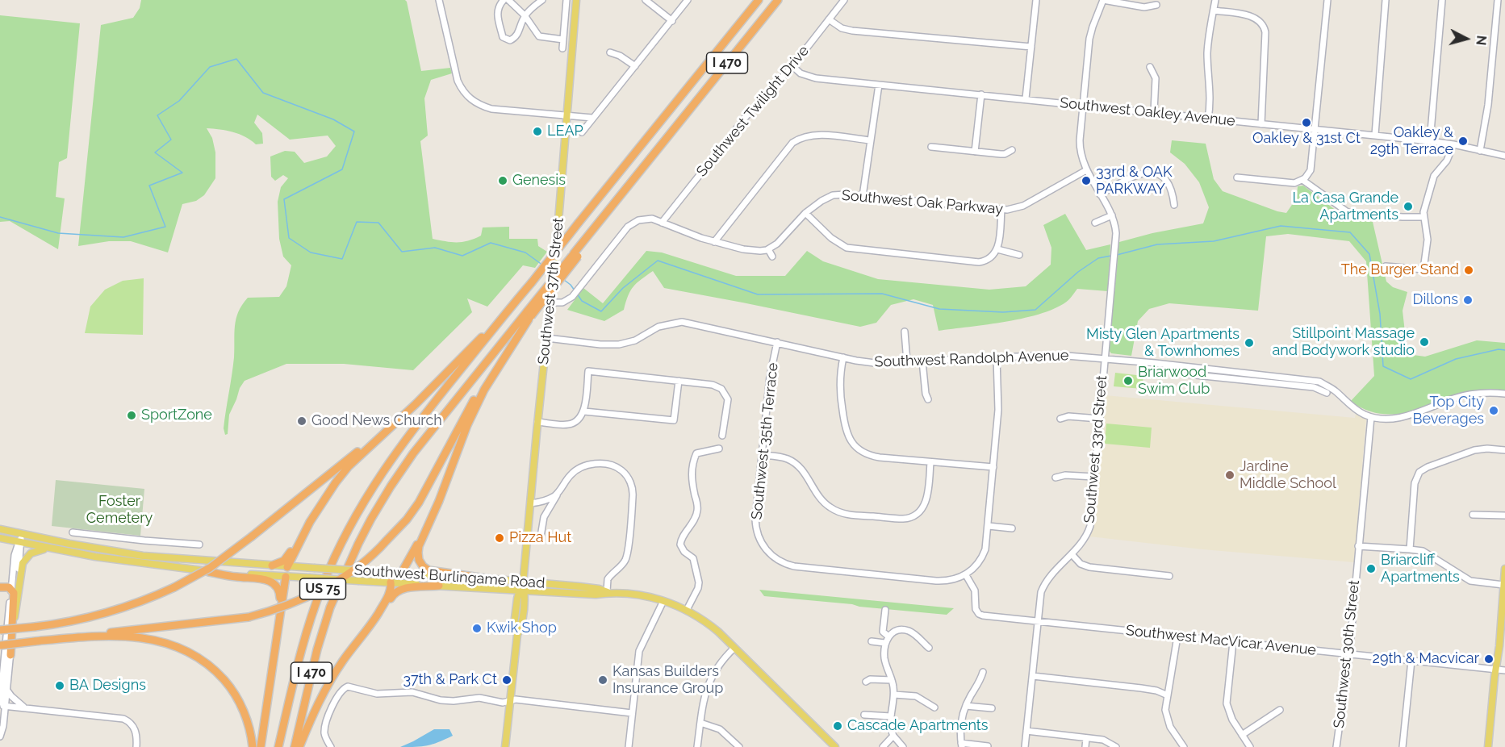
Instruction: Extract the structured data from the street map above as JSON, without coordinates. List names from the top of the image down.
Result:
{
  "streets": {
    "highway": ["I 470", "US 75"],
    "main road": ["Southwest 37th Street", "Southwest Burlingame Road"],
    "street": [
      "Southwest Twilight Drive",
      "Southwest Oakley Avenue",
      "Southwest Oak Parkway",
      "Southwest Randolph Avenue",
      "Southwest 35th Terrace",
      "Southwest 33rd Street",
      "Southwest MacVicar Avenue",
      "Southwest 30th Street"
    ]
  },
  "crossings": [
    ["I 470", "US 75"],
    ["Southwest Twilight Drive", "Southwest Oakley Avenue"],
    ["Southwest Oakley Avenue", "Southwest 33rd Street"],
    ["Southwest Oak Parkway", "Southwest 33rd Street"],
    ["Southwest 37th Street", "Southwest Randolph Avenue"],
    ["Southwest 37th Street", "Southwest Burlingame Road"],
    ["Southwest Randolph Avenue", "Southwest 35th Terrace"],
    ["Southwest Randolph Avenue", "Southwest 33rd Street"],
    ["Southwest Randolph Avenue", "Southwest 30th Street"],
    ["Southwest 35th Terrace", "Southwest MacVicar Avenue"],
    ["Southwest 33rd Street", "Southwest MacVicar Avenue"],
    ["Southwest MacVicar Avenue", "Southwest 30th Street"]
  ],
  "parks": ["Foster Cemetery"],
  "places": [
    "Oakley & 31st Ct",
    "LEAP",
    "Oakley & 29th Terrace",
    "Genesis",
    "33rd & OAK PARKWAY",
    "La Casa Grande Apartments",
    "The Burger Stand",
    "Dillons",
    "Stillpoint Massage and Bodywork studio",
    "Misty Glen Apartments & Townhomes",
    "Briarwood Swim Club",
    "Top City Beverages",
    "SportZone",
    "Good News Church",
    "Jardine Middle School",
    "Pizza Hut",
    "Briarcliff Apartments",
    "Kwik Shop",
    "29th & Macvicar",
    "37th & Park Ct",
    "Kansas Builders Insurance Group",
    "BA Designs",
    "Cascade Apartments"
  ],
  "north": "right"
}
